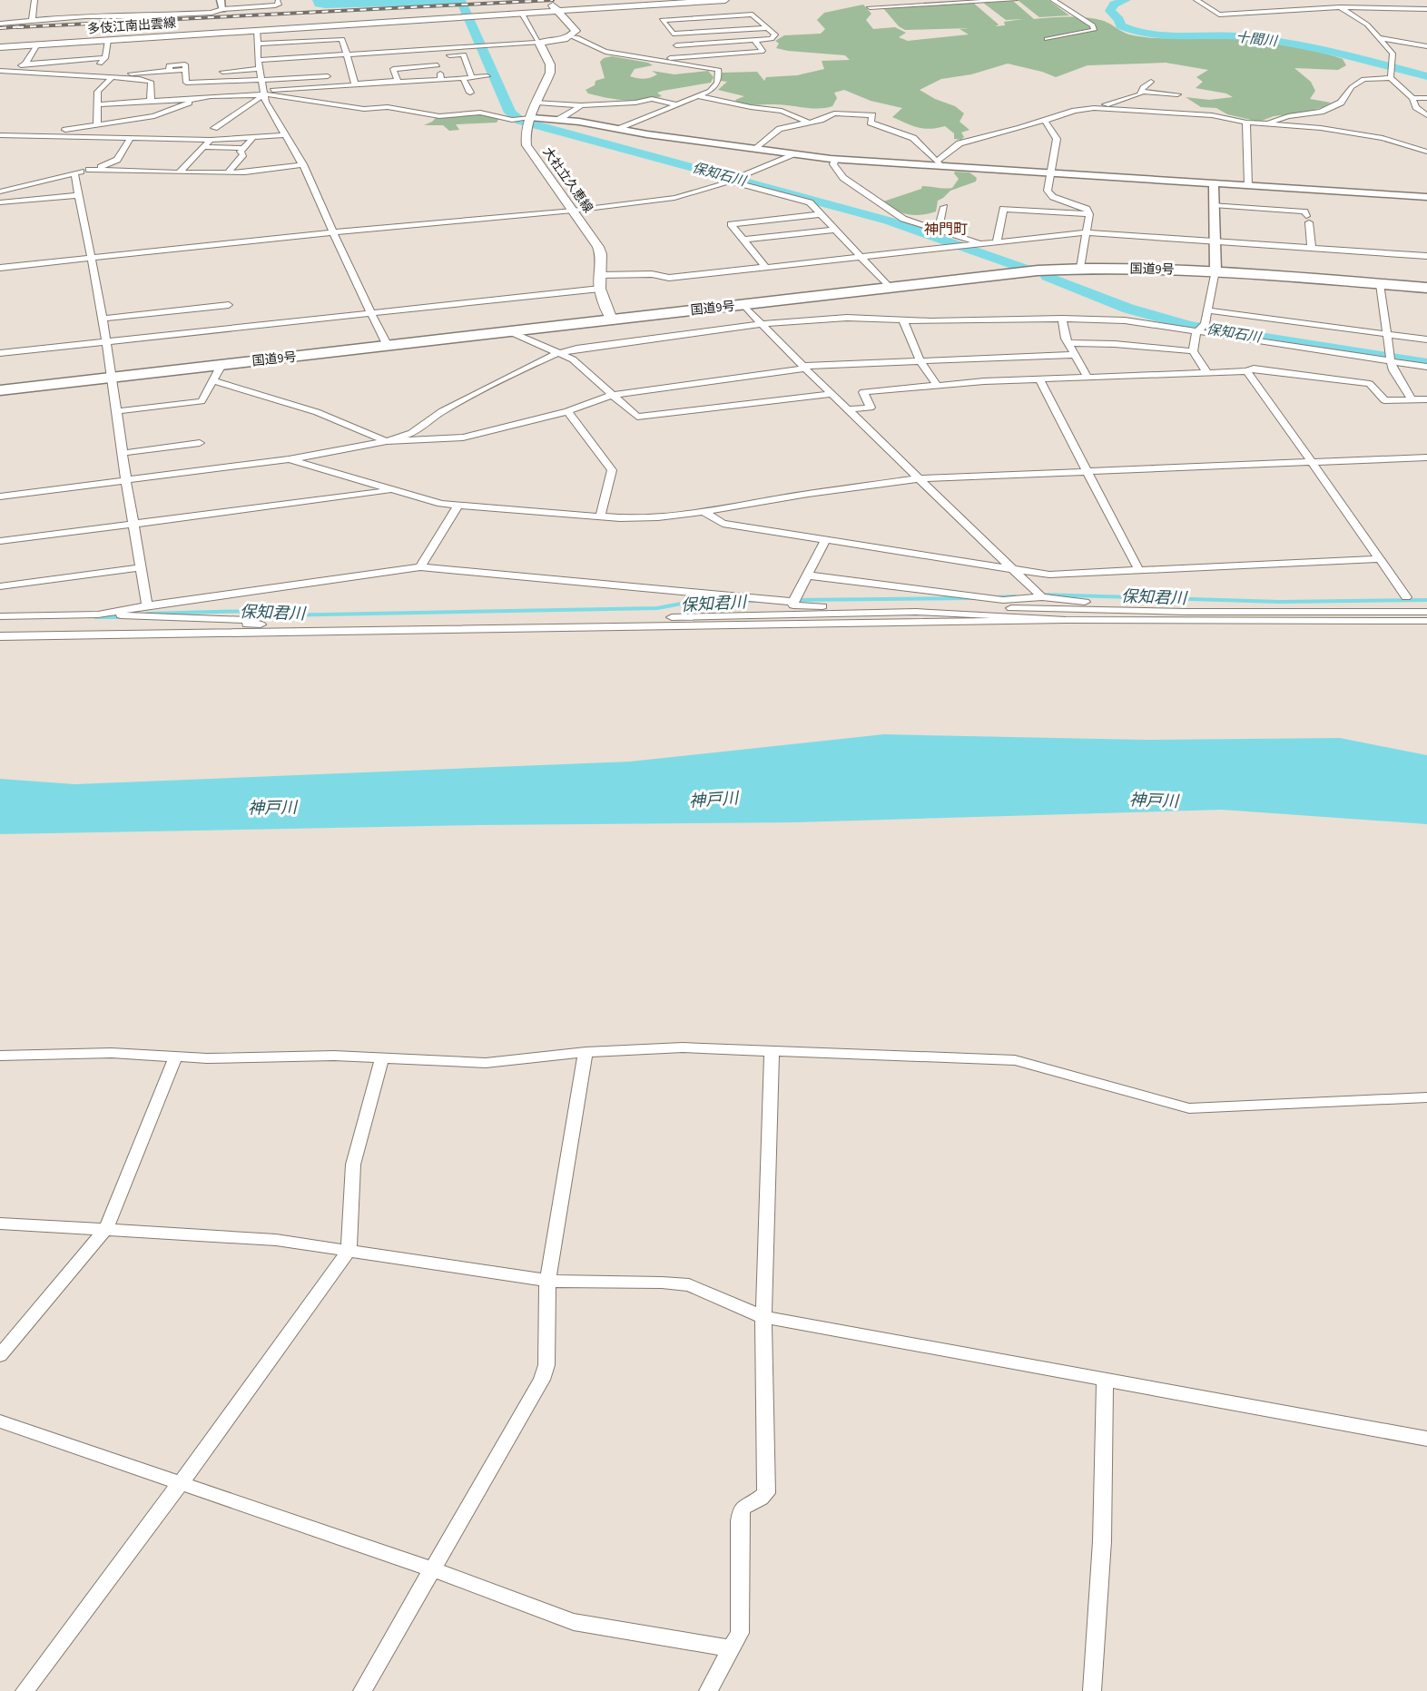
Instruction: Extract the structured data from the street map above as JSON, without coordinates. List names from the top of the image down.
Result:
{
  "streets": {
    "highway": ["国道9号"],
    "main road": ["多伎江南出雲線", "大社立久恵線"]
  },
  "crossings": [
    ["大社立久恵線", "国道9号"]
  ],
  "districts": ["神門町"],
  "water": [
    "十間川",
    "保知石川",
    "保知君川",
    "神戸川"
  ]
}
